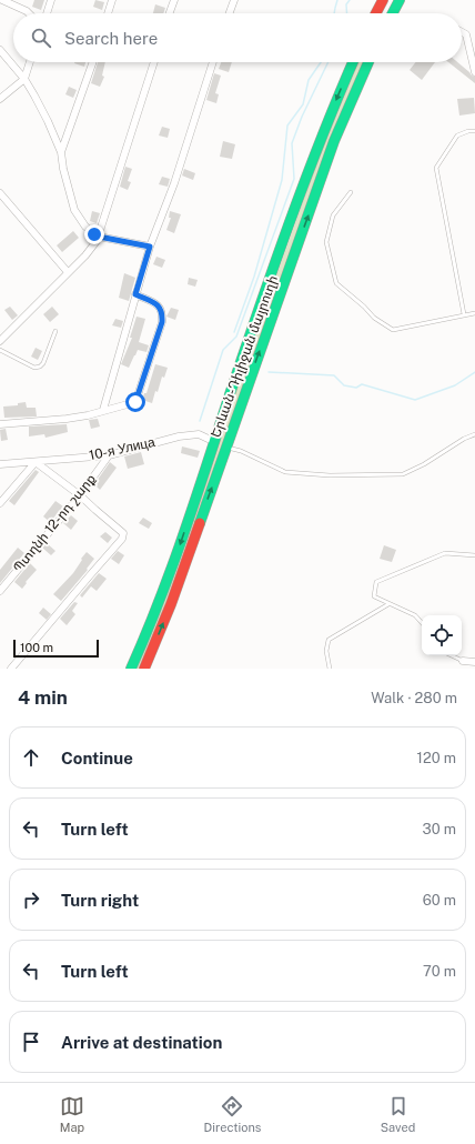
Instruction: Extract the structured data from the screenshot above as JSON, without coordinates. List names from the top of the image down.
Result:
{
  "streets": {
    "highway": ["Երևան-Դիլիջան մայրուղի"],
    "street": ["10-я Улица", "Պտղնի 12-րդ շարք"]
  },
  "crossings": [
    ["Երևան-Դիլիջան մայրուղի", "10-я Улица"],
    ["10-я Улица", "Պտղնի 12-րդ շարք"]
  ],
  "scale_bar": "100 m",
  "page": {
    "search": "Search here",
    "scale": "100 m",
    "heading": ["4 min", "Walk · 280 m"],
    "list": [
      ["Continue", "120 m"],
      ["Turn left", "30 m"],
      ["Turn right", "60 m"],
      ["Turn left", "70 m"],
      "Arrive at destination"
    ],
    "nav": ["Map", "Directions", "Saved"]
  }
}
